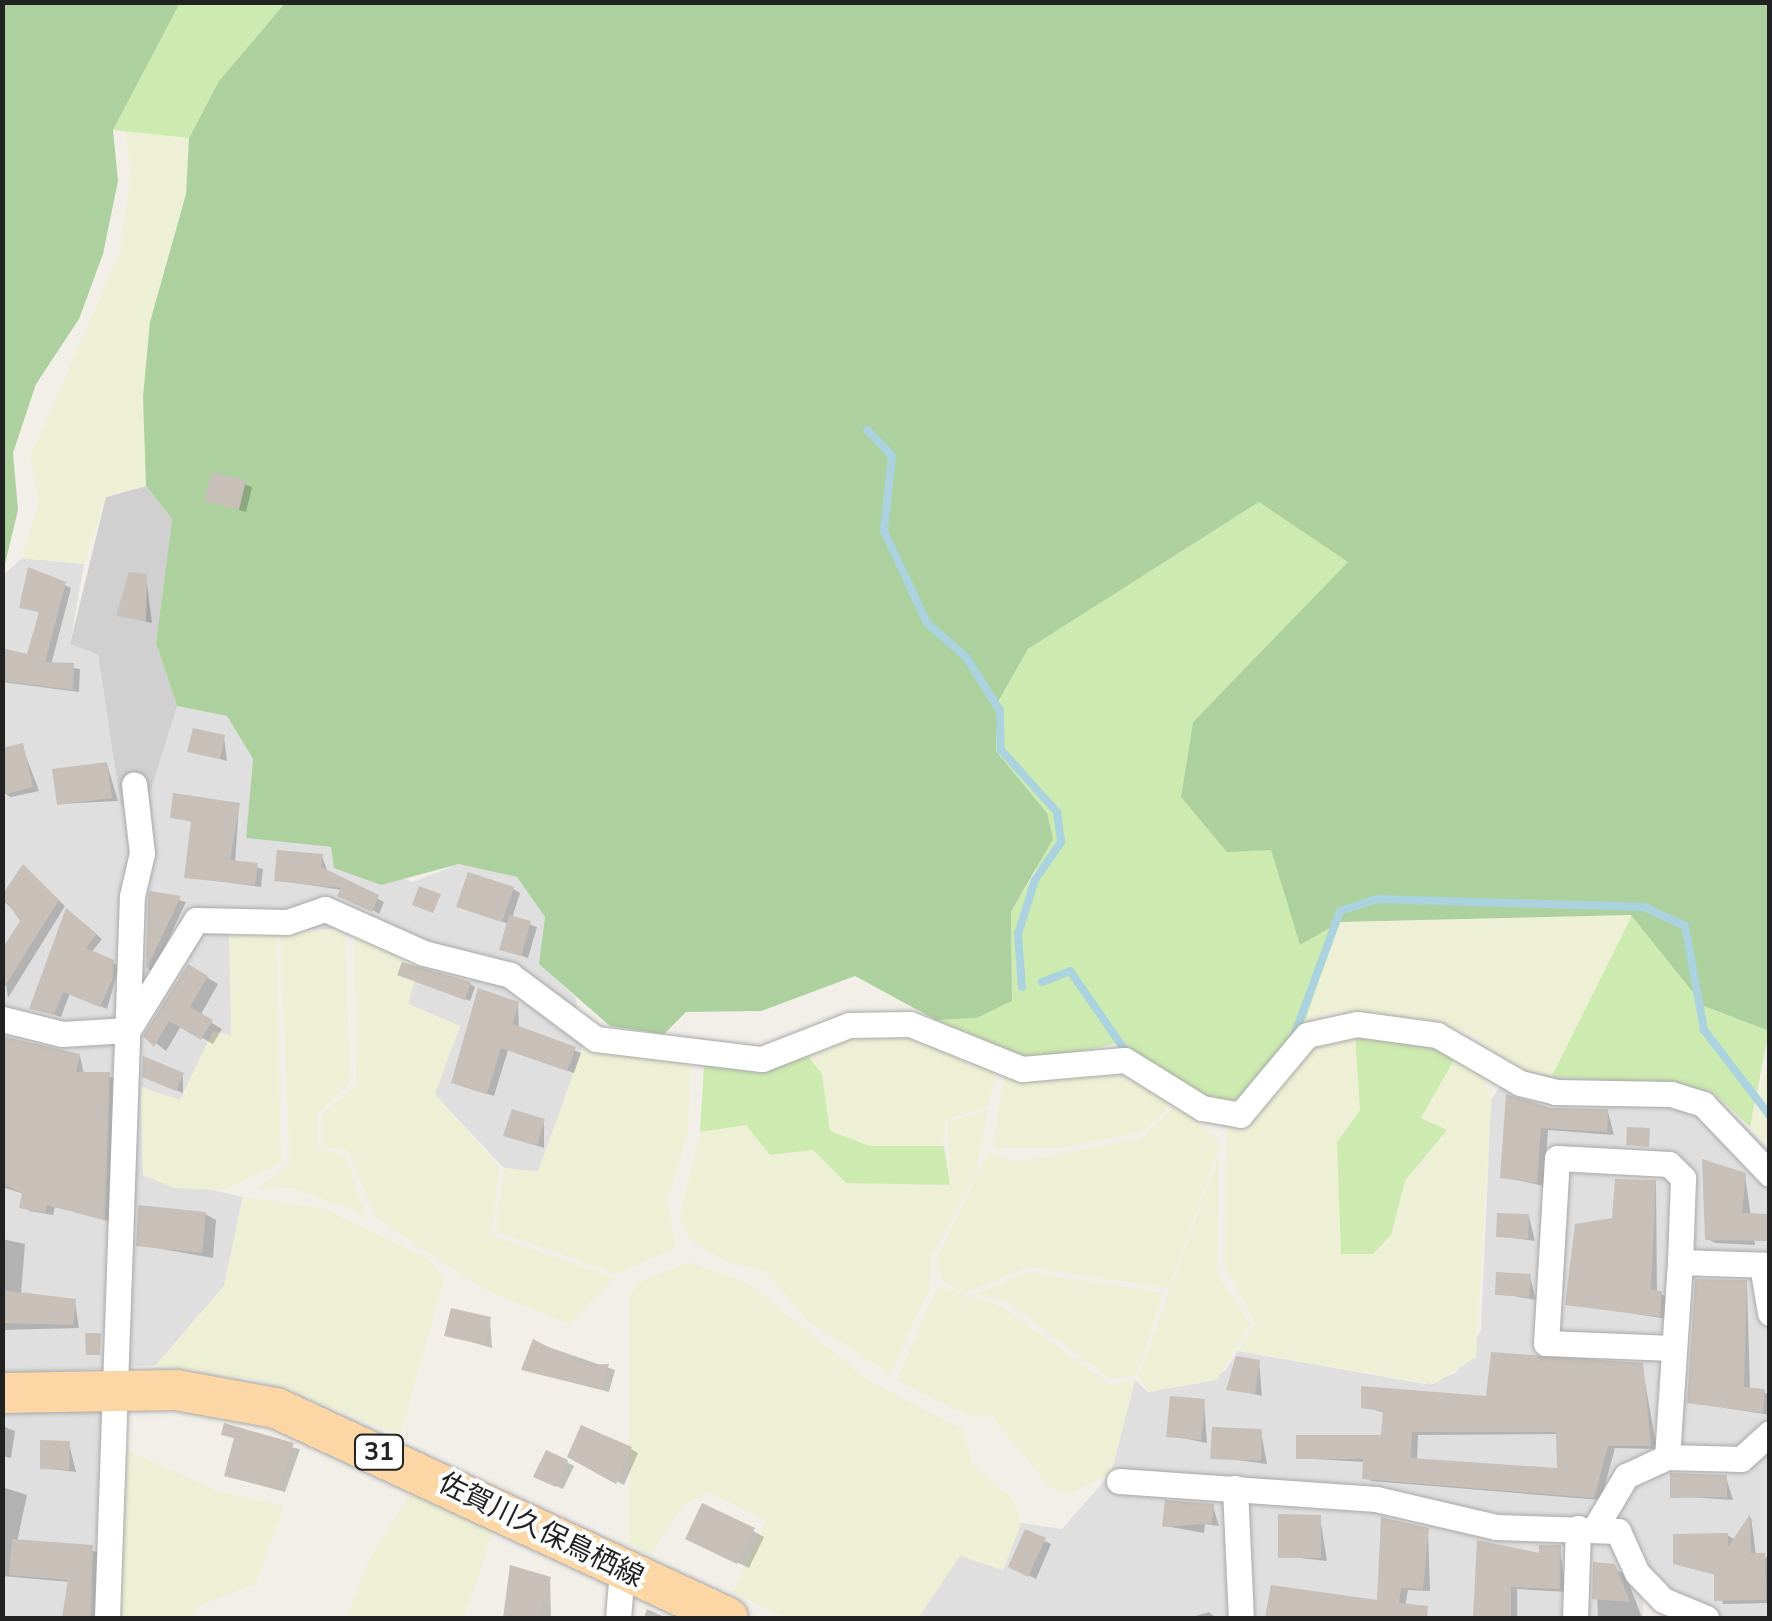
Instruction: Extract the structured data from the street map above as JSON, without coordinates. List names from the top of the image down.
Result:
{
  "streets": {
    "main road": ["31", "佐賀川久保鳥栖線"]
  }
}
